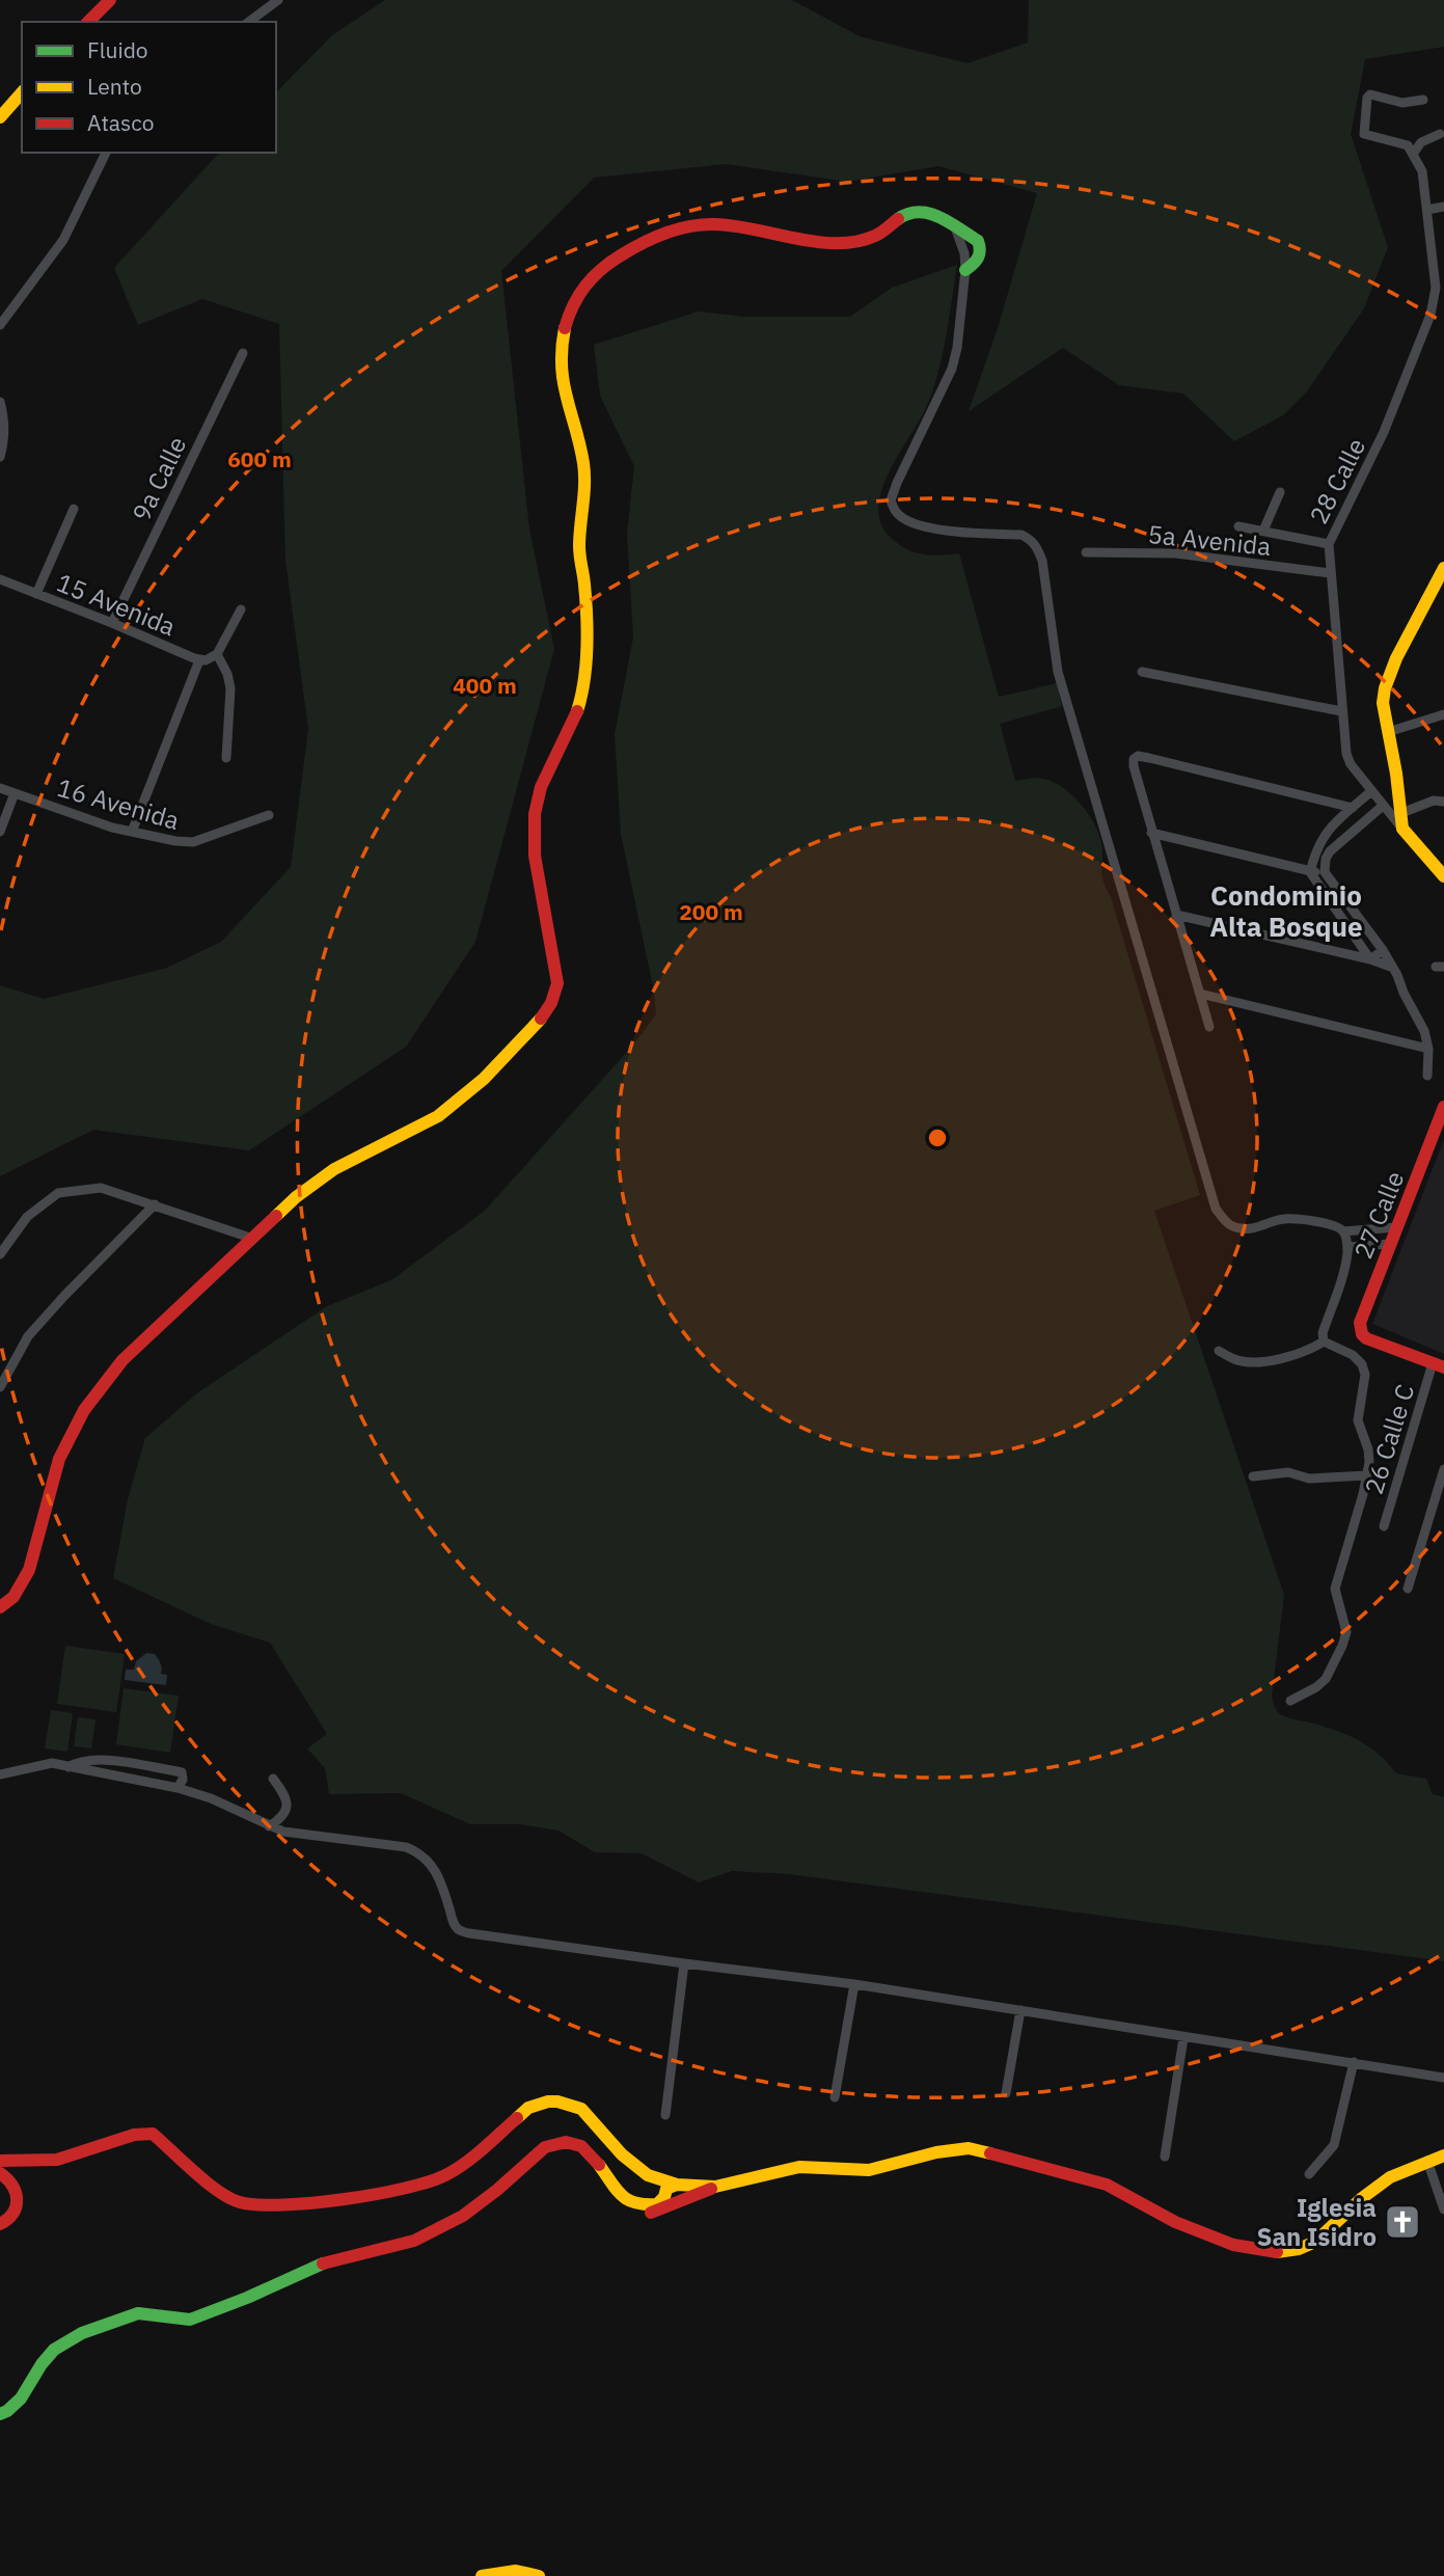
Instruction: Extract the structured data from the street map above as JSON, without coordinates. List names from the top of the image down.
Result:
{
  "streets": {
    "street": [
      "9a Calle",
      "28 Calle",
      "5a Avenida",
      "15 Avenida",
      "16 Avenida",
      "27 Calle",
      "26 Calle C"
    ]
  },
  "crossings": [
    ["9a Calle", "15 Avenida"],
    ["28 Calle", "5a Avenida"],
    ["27 Calle", "26 Calle C"]
  ],
  "districts": ["Condominio Alta Bosque"],
  "places": {
    "church": ["Iglesia San Isidro"]
  },
  "legend": ["Fluido", "Lento", "Atasco"],
  "rings": ["600 m", "400 m", "200 m"]
}
